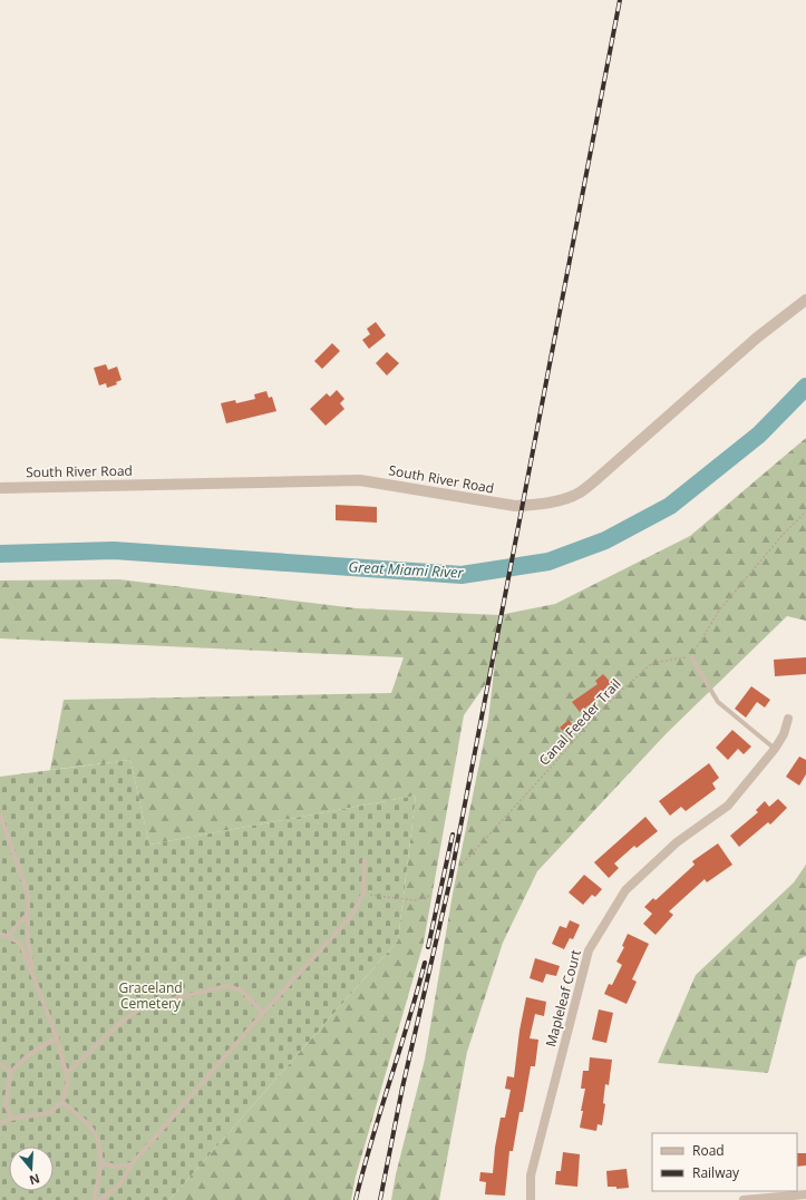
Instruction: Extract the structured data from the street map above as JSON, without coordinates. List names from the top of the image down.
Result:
{
  "streets": {
    "street": ["South River Road", "Mapleleaf Court"],
    "path": ["Canal Feeder Trail"]
  },
  "water": ["Great Miami River"],
  "parks": ["Graceland Cemetery"],
  "legend": ["Road", "Railway"],
  "north": "bottom"
}
